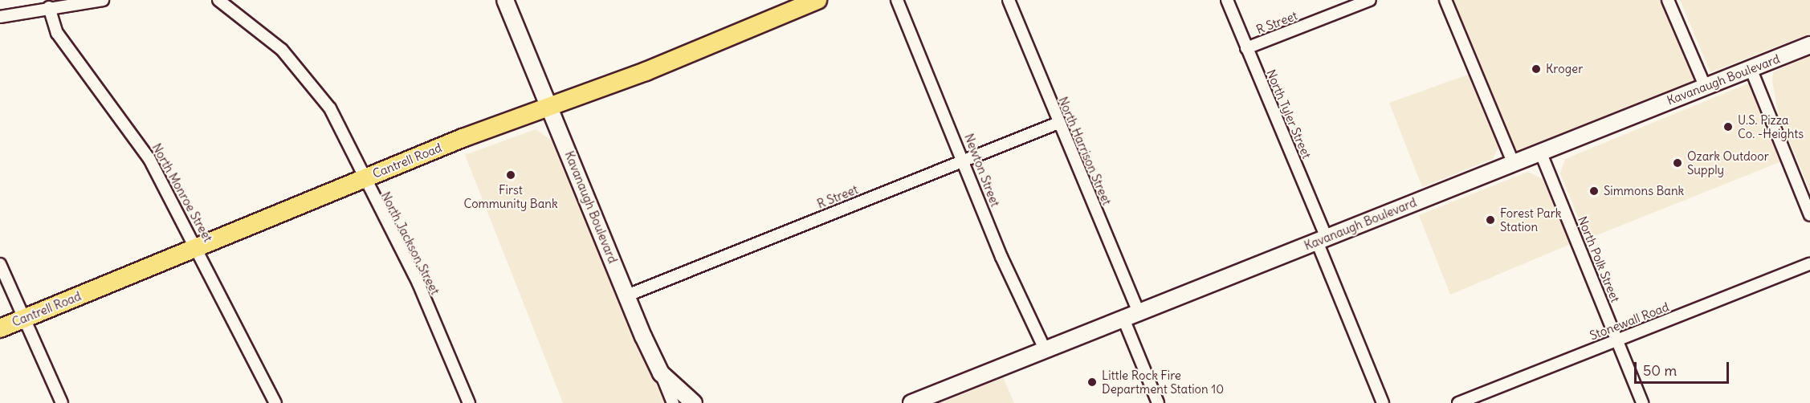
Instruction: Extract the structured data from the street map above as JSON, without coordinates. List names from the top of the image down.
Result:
{
  "streets": {
    "main road": ["Cantrell Road"],
    "street": [
      "R Street",
      "Kavanaugh Boulevard",
      "North Tyler Street",
      "North Harrison Street",
      "Newton Street",
      "North Monroe Street",
      "North Jackson Street",
      "North Polk Street",
      "Stonewall Road"
    ]
  },
  "crossings": [
    ["R Street", "Kavanaugh Boulevard"],
    ["R Street", "North Tyler Street"],
    ["R Street", "North Harrison Street"],
    ["R Street", "Newton Street"],
    ["Kavanaugh Boulevard", "North Tyler Street"],
    ["Kavanaugh Boulevard", "North Harrison Street"],
    ["Kavanaugh Boulevard", "Cantrell Road"],
    ["Kavanaugh Boulevard", "Newton Street"],
    ["Kavanaugh Boulevard", "North Polk Street"],
    ["Cantrell Road", "North Monroe Street"],
    ["Cantrell Road", "North Jackson Street"],
    ["North Polk Street", "Stonewall Road"]
  ],
  "places": [
    "Kroger",
    "U.S. Pizza Co. -Heights",
    "Ozark Outdoor Supply",
    "First Community Bank",
    "Simmons Bank",
    "Forest Park Station",
    "Little Rock Fire Department Station 10"
  ],
  "scale_bar": "50 m"
}
